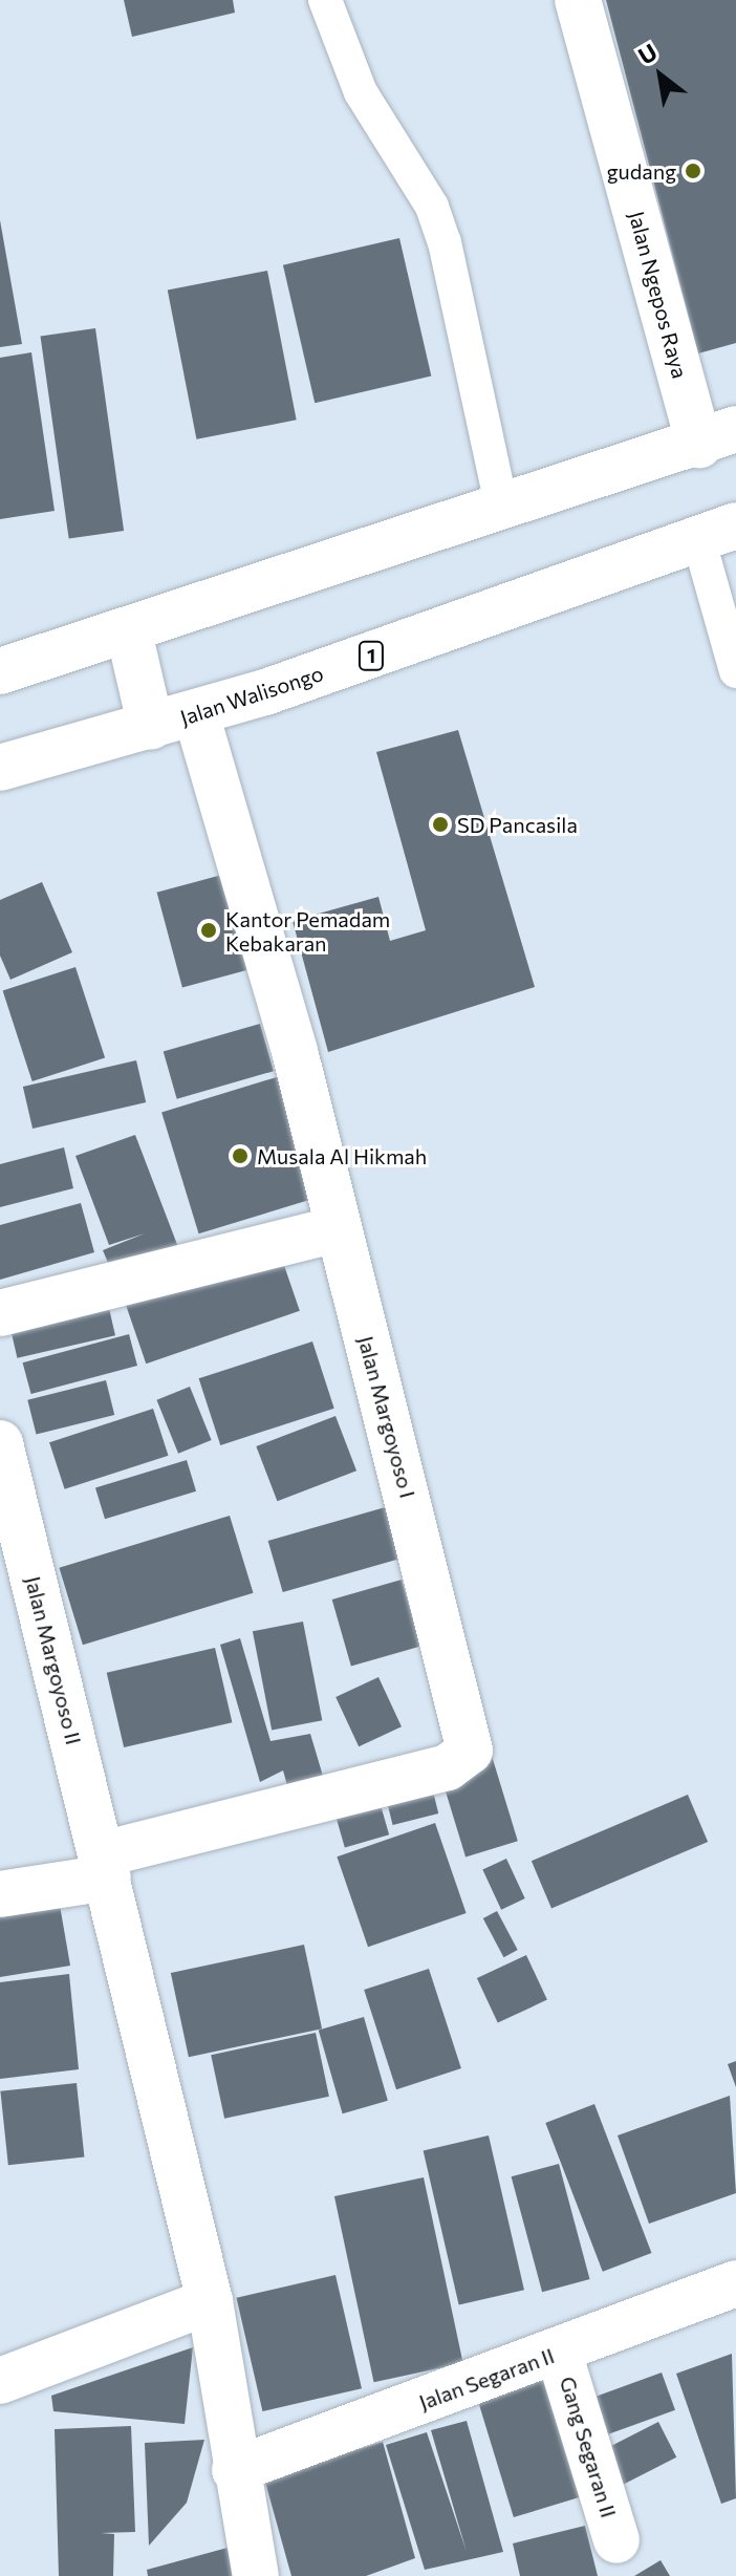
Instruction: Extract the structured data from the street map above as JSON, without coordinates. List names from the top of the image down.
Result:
{
  "streets": {
    "main road": [
      "Jalan Ngepos Raya",
      "1",
      "Jalan Walisongo",
      "Jalan Margoyoso I",
      "Jalan Margoyoso II",
      "Jalan Segaran II",
      "Gang Segaran II"
    ]
  },
  "crossings": [
    ["Jalan Walisongo", "Jalan Margoyoso I"],
    ["Jalan Margoyoso I", "Jalan Margoyoso II"],
    ["Jalan Segaran II", "Gang Segaran II"]
  ],
  "places": [
    "gudang",
    "SD Pancasila",
    "Kantor Pemadam Kebakaran",
    "Musala Al Hikmah"
  ],
  "north": "top left"
}
